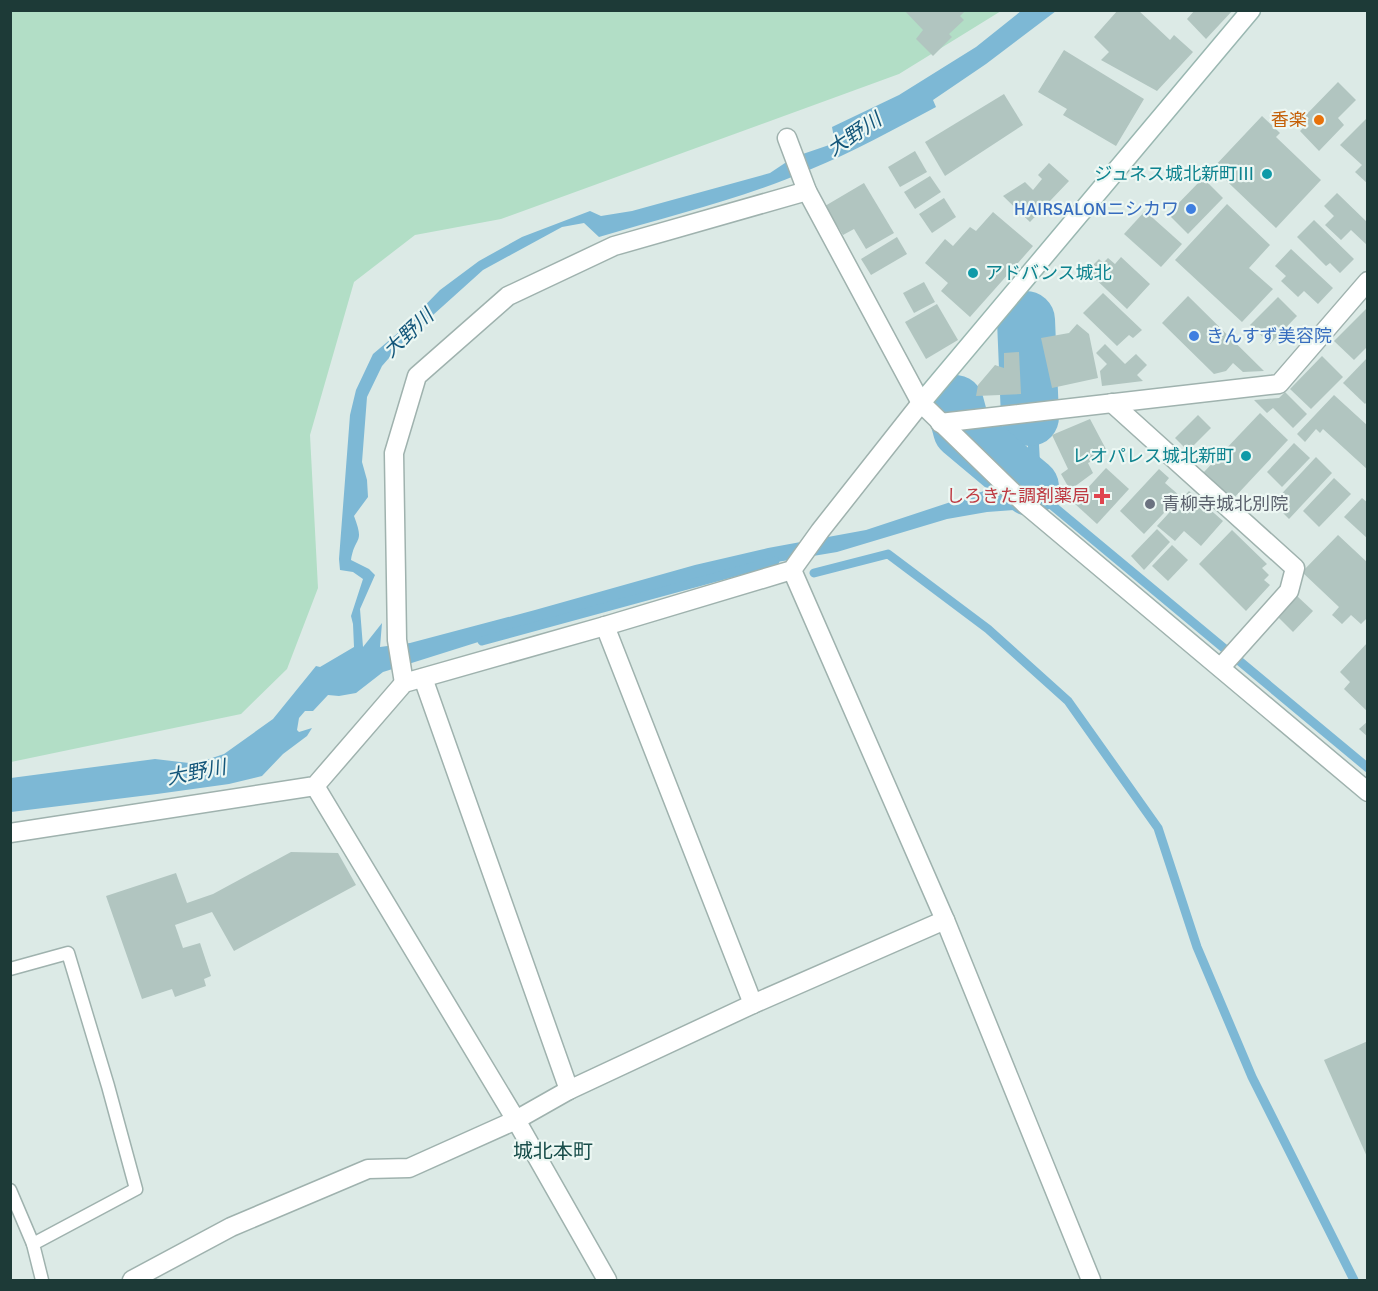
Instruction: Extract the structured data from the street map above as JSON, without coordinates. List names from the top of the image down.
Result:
{
  "districts": ["城北本町"],
  "water": ["大野川"],
  "places": {
    "other": [
      "香楽",
      "ジュネス城北新町Ⅲ",
      "HAIRSALONニシカワ",
      "アドバンス城北",
      "きんすず美容院",
      "レオパレス城北新町",
      "青柳寺城北別院"
    ],
    "health": ["しろきた調剤薬局"]
  }
}
